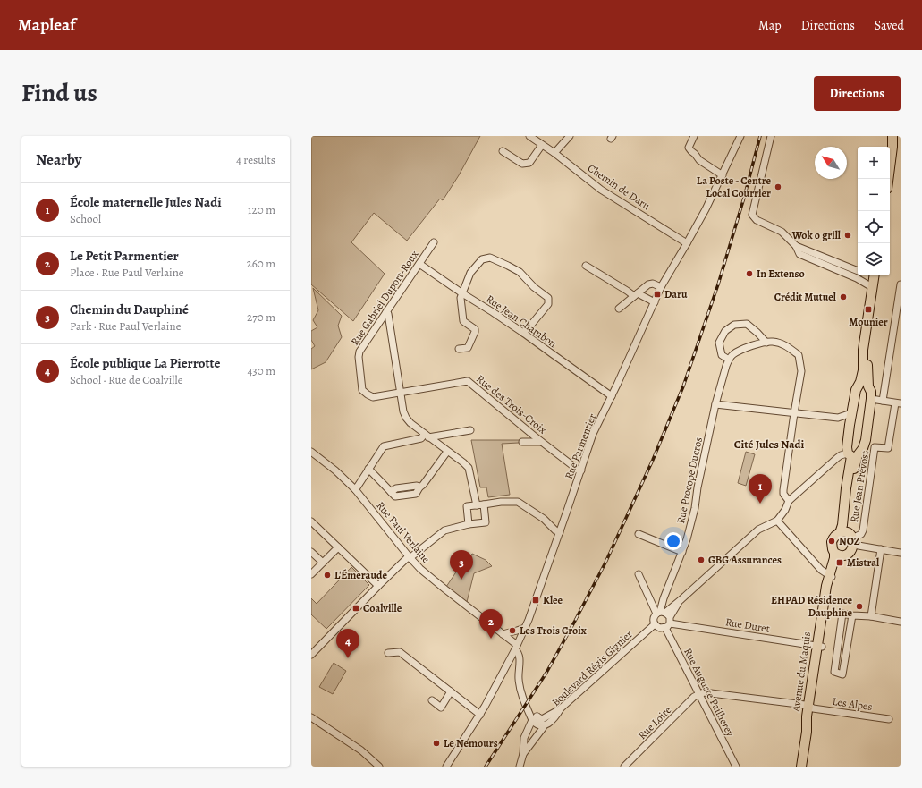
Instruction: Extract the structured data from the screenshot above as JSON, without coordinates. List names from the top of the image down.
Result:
{
  "streets": {
    "main road": ["Avenue du Maquis"],
    "street": [
      "Chemin de Daru",
      "Rue Gabriel Duport-Roux",
      "Rue Jean Chambon",
      "Rue des Trois-Croix",
      "Rue Parmentier",
      "Rue Procope Ducros",
      "Rue Jean Prévost",
      "Rue Paul Verlaine",
      "Rue Duret",
      "Boulevard Régis Gignier",
      "Rue Auguste Pailherey",
      "Les Alpes",
      "Rue Loire"
    ]
  },
  "crossings": [
    ["Chemin de Daru", "Rue Parmentier"],
    ["Rue Gabriel Duport-Roux", "Rue Jean Chambon"],
    ["Rue Gabriel Duport-Roux", "Rue des Trois-Croix"],
    ["Rue Jean Chambon", "Rue Parmentier"],
    ["Rue des Trois-Croix", "Rue Parmentier"],
    ["Rue Parmentier", "Rue Paul Verlaine"],
    ["Rue Procope Ducros", "Rue Duret"],
    ["Rue Procope Ducros", "Rue Auguste Pailherey"],
    ["Rue Jean Prévost", "Avenue du Maquis"],
    ["Rue Duret", "Avenue du Maquis"],
    ["Rue Duret", "Rue Auguste Pailherey"],
    ["Avenue du Maquis", "Les Alpes"],
    ["Rue Auguste Pailherey", "Les Alpes"],
    ["Rue Auguste Pailherey", "Rue Loire"],
    ["Les Alpes", "Rue Loire"]
  ],
  "districts": ["Cité Jules Nadi"],
  "places": {
    "other": [
      "La Poste - Centre Local Courrier",
      "Wok o grill",
      "In Extenso",
      "Crédit Mutuel",
      "NOZ",
      "GBG Assurances",
      "L'Émeraude",
      "EHPAD Résidence Dauphine",
      "Les Trois Croix",
      "Le Nemours"
    ],
    "transit": [
      "Daru",
      "Mounier",
      "Mistral",
      "Klee",
      "Coalville"
    ]
  },
  "north": "top left",
  "page": {
    "header": "Mapleaf",
    "nav": ["Map", "Directions", "Saved"],
    "title": "Find us",
    "buttons": "Directions",
    "heading": ["Nearby", "4 results"],
    "map_buttons": ["+", "−"],
    "list": [
      {
        "mark": "1",
        "name": "École maternelle Jules Nadi",
        "note": "School",
        "value": "120 m"
      },
      {
        "mark": "2",
        "name": "Le Petit Parmentier",
        "note": "Place · Rue Paul Verlaine",
        "value": "260 m"
      },
      {
        "mark": "3",
        "name": "Chemin du Dauphiné",
        "note": "Park · Rue Paul Verlaine",
        "value": "270 m"
      },
      {
        "mark": "4",
        "name": "École publique La Pierrotte",
        "note": "School · Rue de Coalville",
        "value": "430 m"
      }
    ],
    "pins": [
      "1",
      "3",
      "2",
      "4"
    ]
  }
}
